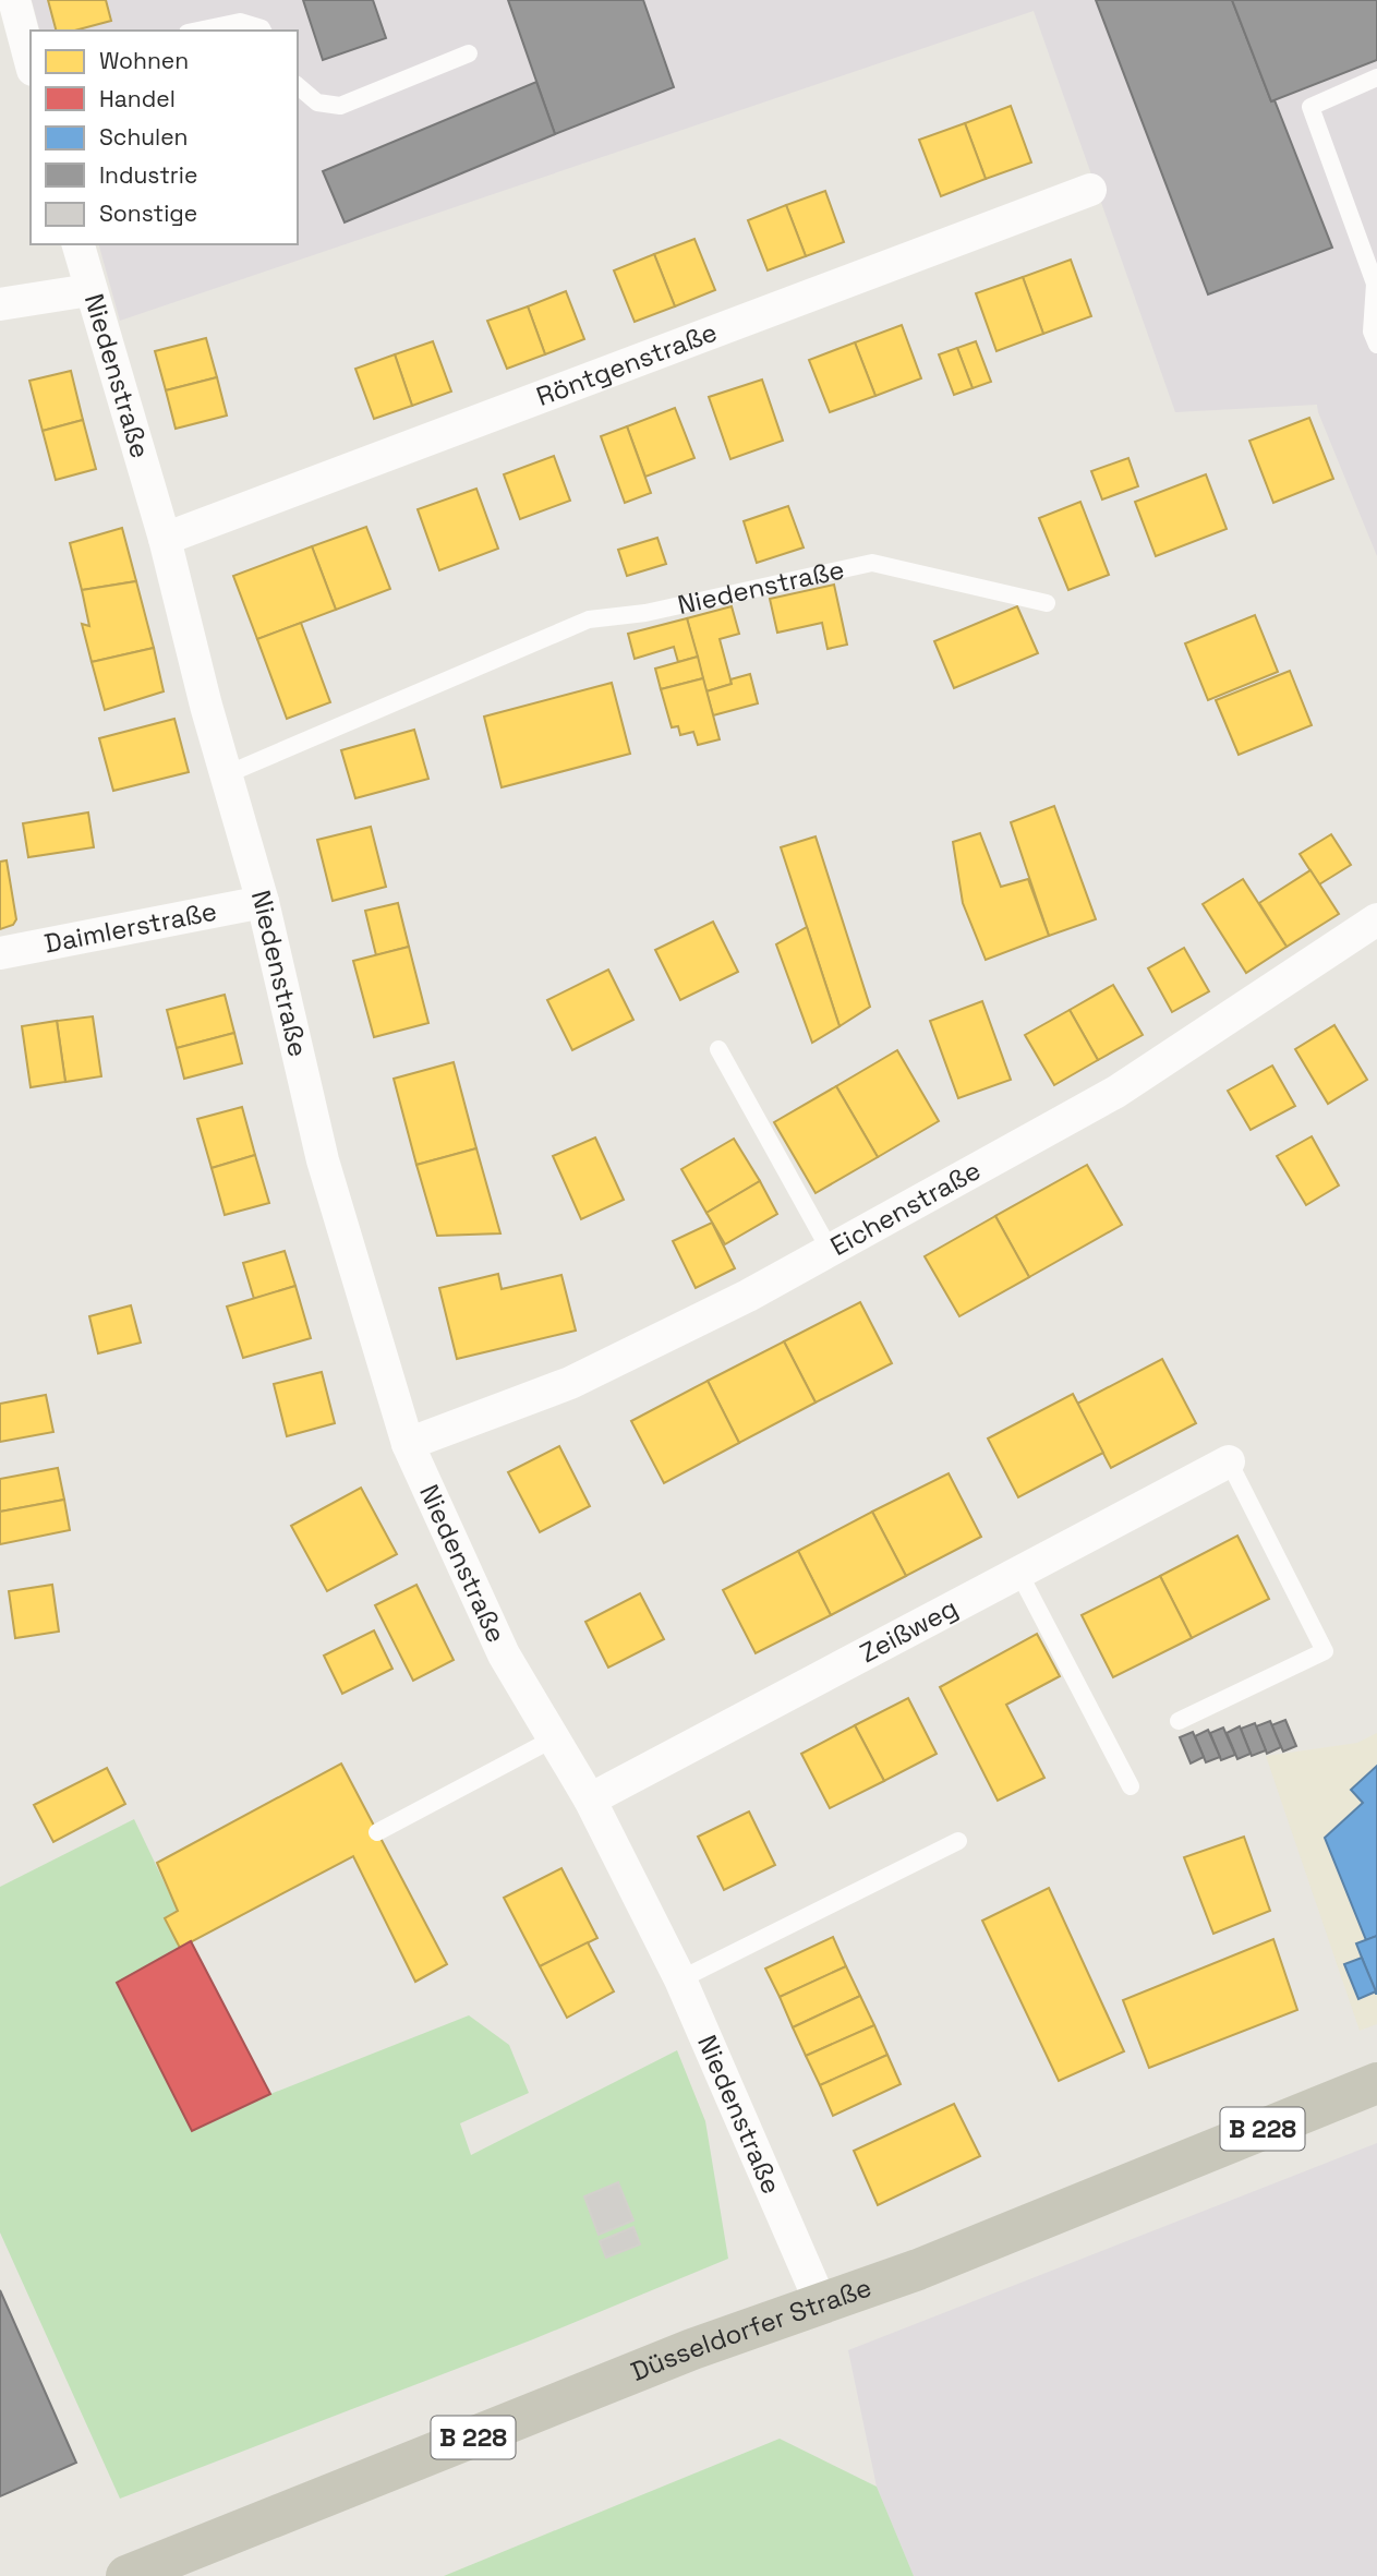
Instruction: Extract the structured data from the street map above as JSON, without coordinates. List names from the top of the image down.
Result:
{
  "streets": {
    "main road": ["B 228", "Düsseldorfer Straße"],
    "street": [
      "Röntgenstraße",
      "Niedenstraße",
      "Daimlerstraße",
      "Eichenstraße",
      "Zeißweg"
    ]
  },
  "crossings": [
    ["Röntgenstraße", "Niedenstraße"],
    ["Niedenstraße", "Daimlerstraße"],
    ["Niedenstraße", "Eichenstraße"],
    ["Niedenstraße", "Zeißweg"],
    ["Niedenstraße", "Düsseldorfer Straße"]
  ],
  "legend": [
    "Wohnen",
    "Handel",
    "Schulen",
    "Industrie",
    "Sonstige"
  ]
}
